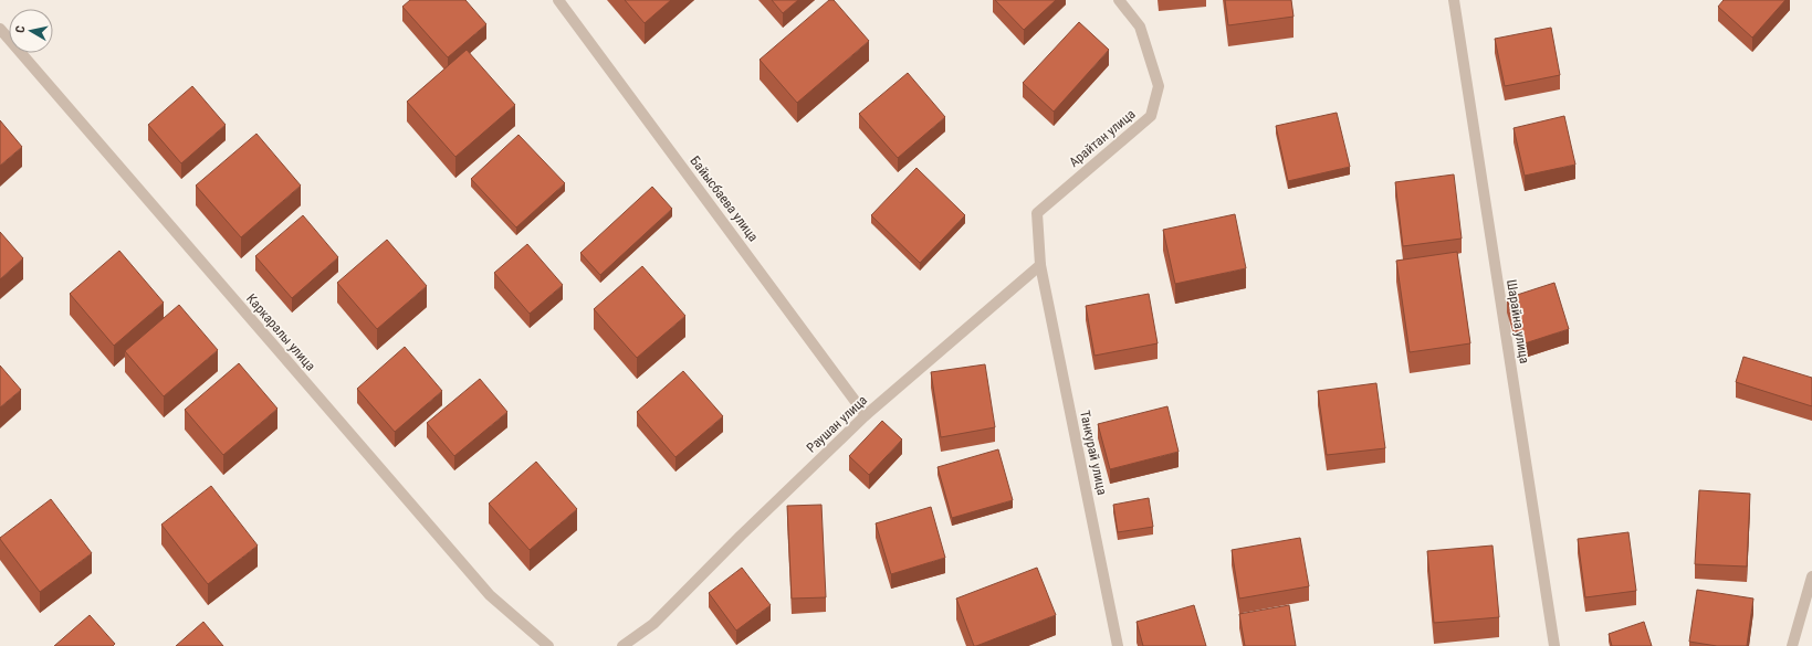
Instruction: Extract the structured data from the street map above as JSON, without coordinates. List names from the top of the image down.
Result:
{
  "streets": {
    "street": [
      "Арайтан улица",
      "Байысбаева улица",
      "Шарайна улица",
      "Каркаралы улица",
      "Раушан улица",
      "Танкурай улица"
    ]
  },
  "crossings": [
    ["Арайтан улица", "Раушан улица"],
    ["Арайтан улица", "Танкурай улица"],
    ["Байысбаева улица", "Раушан улица"],
    ["Раушан улица", "Танкурай улица"]
  ],
  "north": "left"
}
